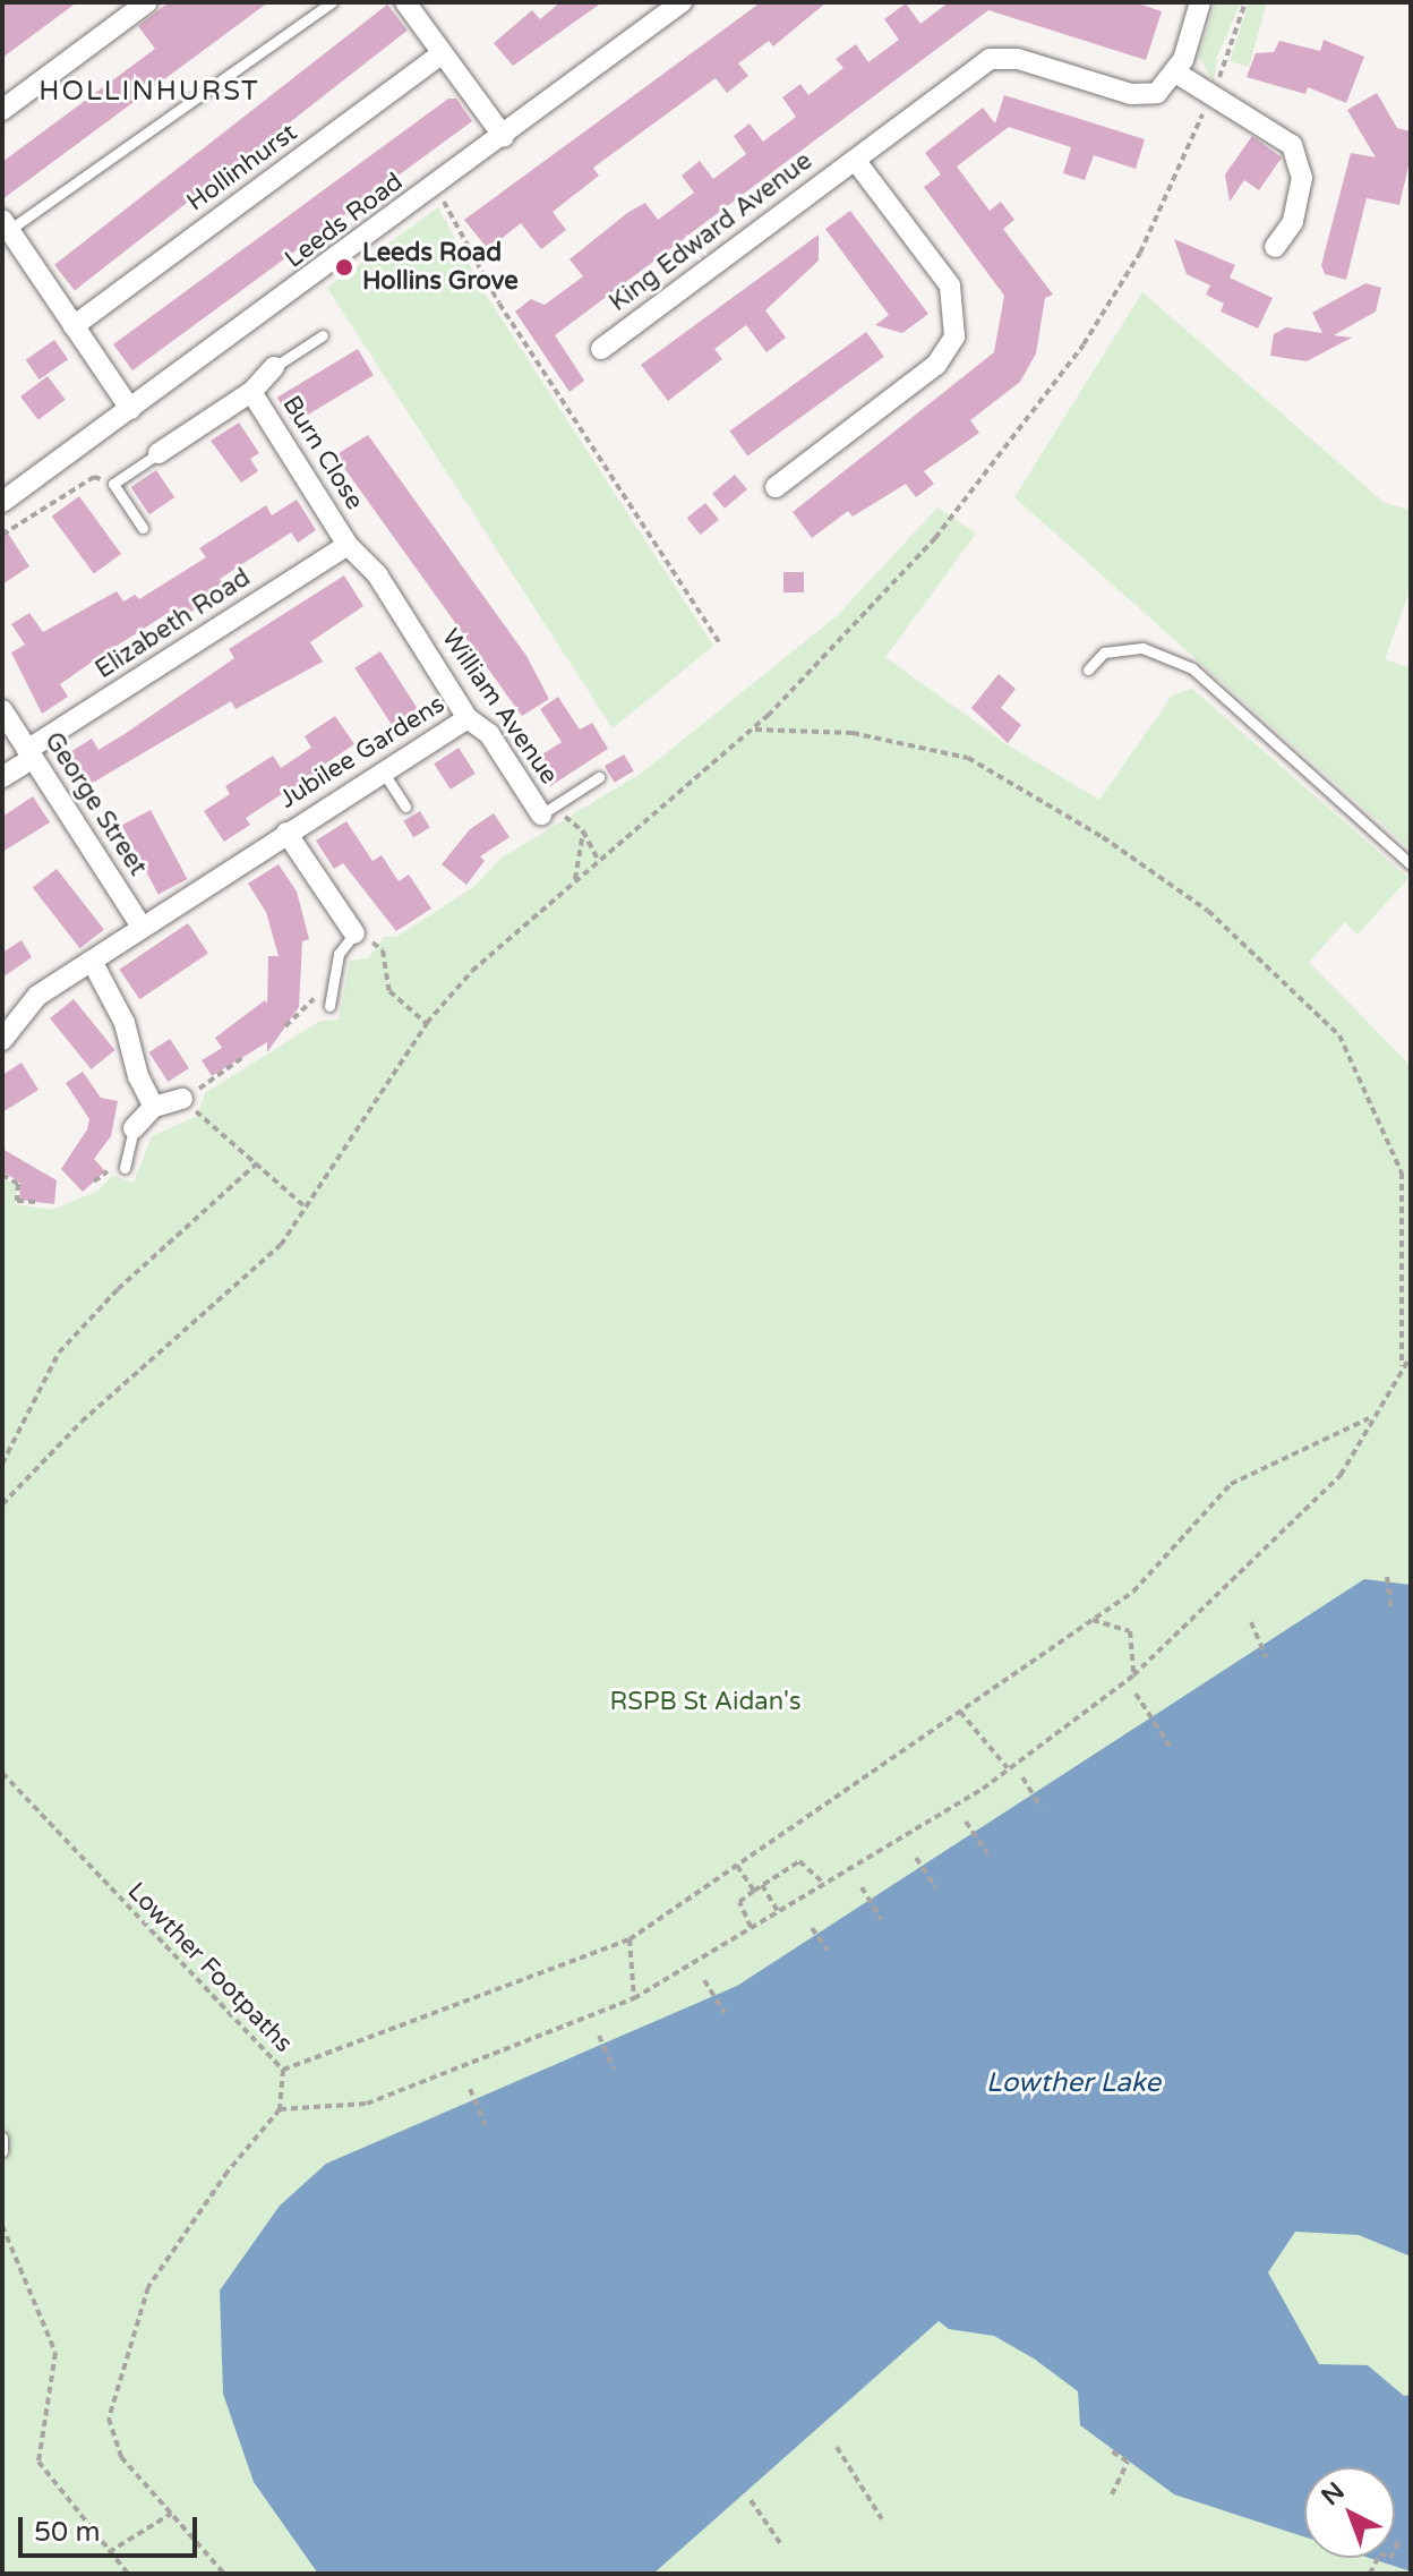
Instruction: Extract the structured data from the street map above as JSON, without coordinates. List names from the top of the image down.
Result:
{
  "streets": {
    "street": [
      "Hollinhurst",
      "Leeds Road",
      "King Edward Avenue",
      "Burn Close",
      "Elizabeth Road",
      "William Avenue",
      "Jubilee Gardens",
      "George Street"
    ],
    "path": ["Lowther Footpaths"]
  },
  "crossings": [
    ["Burn Close", "Elizabeth Road"],
    ["Burn Close", "William Avenue"],
    ["Elizabeth Road", "William Avenue"],
    ["Elizabeth Road", "George Street"],
    ["William Avenue", "Jubilee Gardens"],
    ["Jubilee Gardens", "George Street"]
  ],
  "districts": ["HOLLINHURST"],
  "water": ["Lowther Lake"],
  "parks": ["RSPB St Aidan's"],
  "places": ["Leeds Road Hollins Grove"],
  "scale_bar": "50 m",
  "north": "top left"
}
